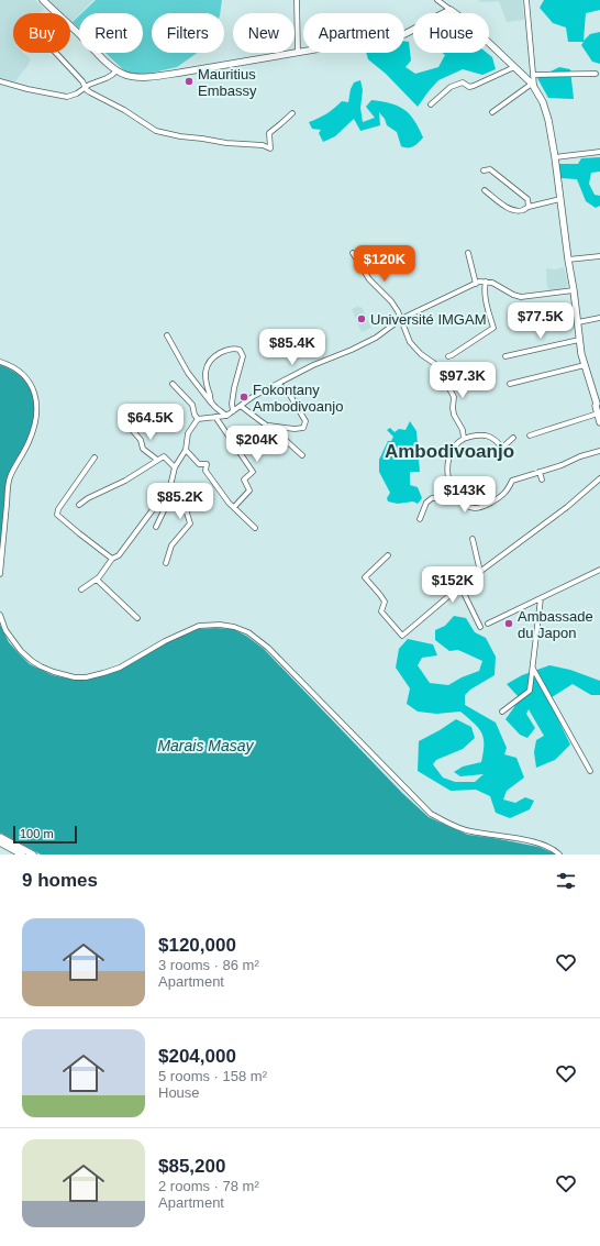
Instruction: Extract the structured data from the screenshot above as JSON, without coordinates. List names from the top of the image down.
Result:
{
  "districts": ["Ambodivoanjo"],
  "water": ["Marais Masay"],
  "places": [
    "Mauritius Embassy",
    "Université IMGAM",
    "Fokontany Ambodivoanjo",
    "Ambassade du Japon"
  ],
  "scale_bar": "100 m",
  "page": {
    "chip": [
      "Buy",
      "Rent",
      "Filters",
      "New",
      "Apartment",
      "House"
    ],
    "price": [
      "$120K",
      "$77.5K",
      "$85.4K",
      "$97.3K",
      "$64.5K",
      "$204K",
      "$143K",
      "$85.2K",
      "$152K"
    ],
    "scale": "100 m",
    "heading": "9 homes",
    "list": [
      {
        "name": "$120,000",
        "note": "3 rooms · 86 m² · Apartment"
      },
      {
        "name": "$204,000",
        "note": "5 rooms · 158 m² · House"
      },
      {
        "name": "$85,200",
        "note": "2 rooms · 78 m² · Apartment"
      }
    ]
  }
}
